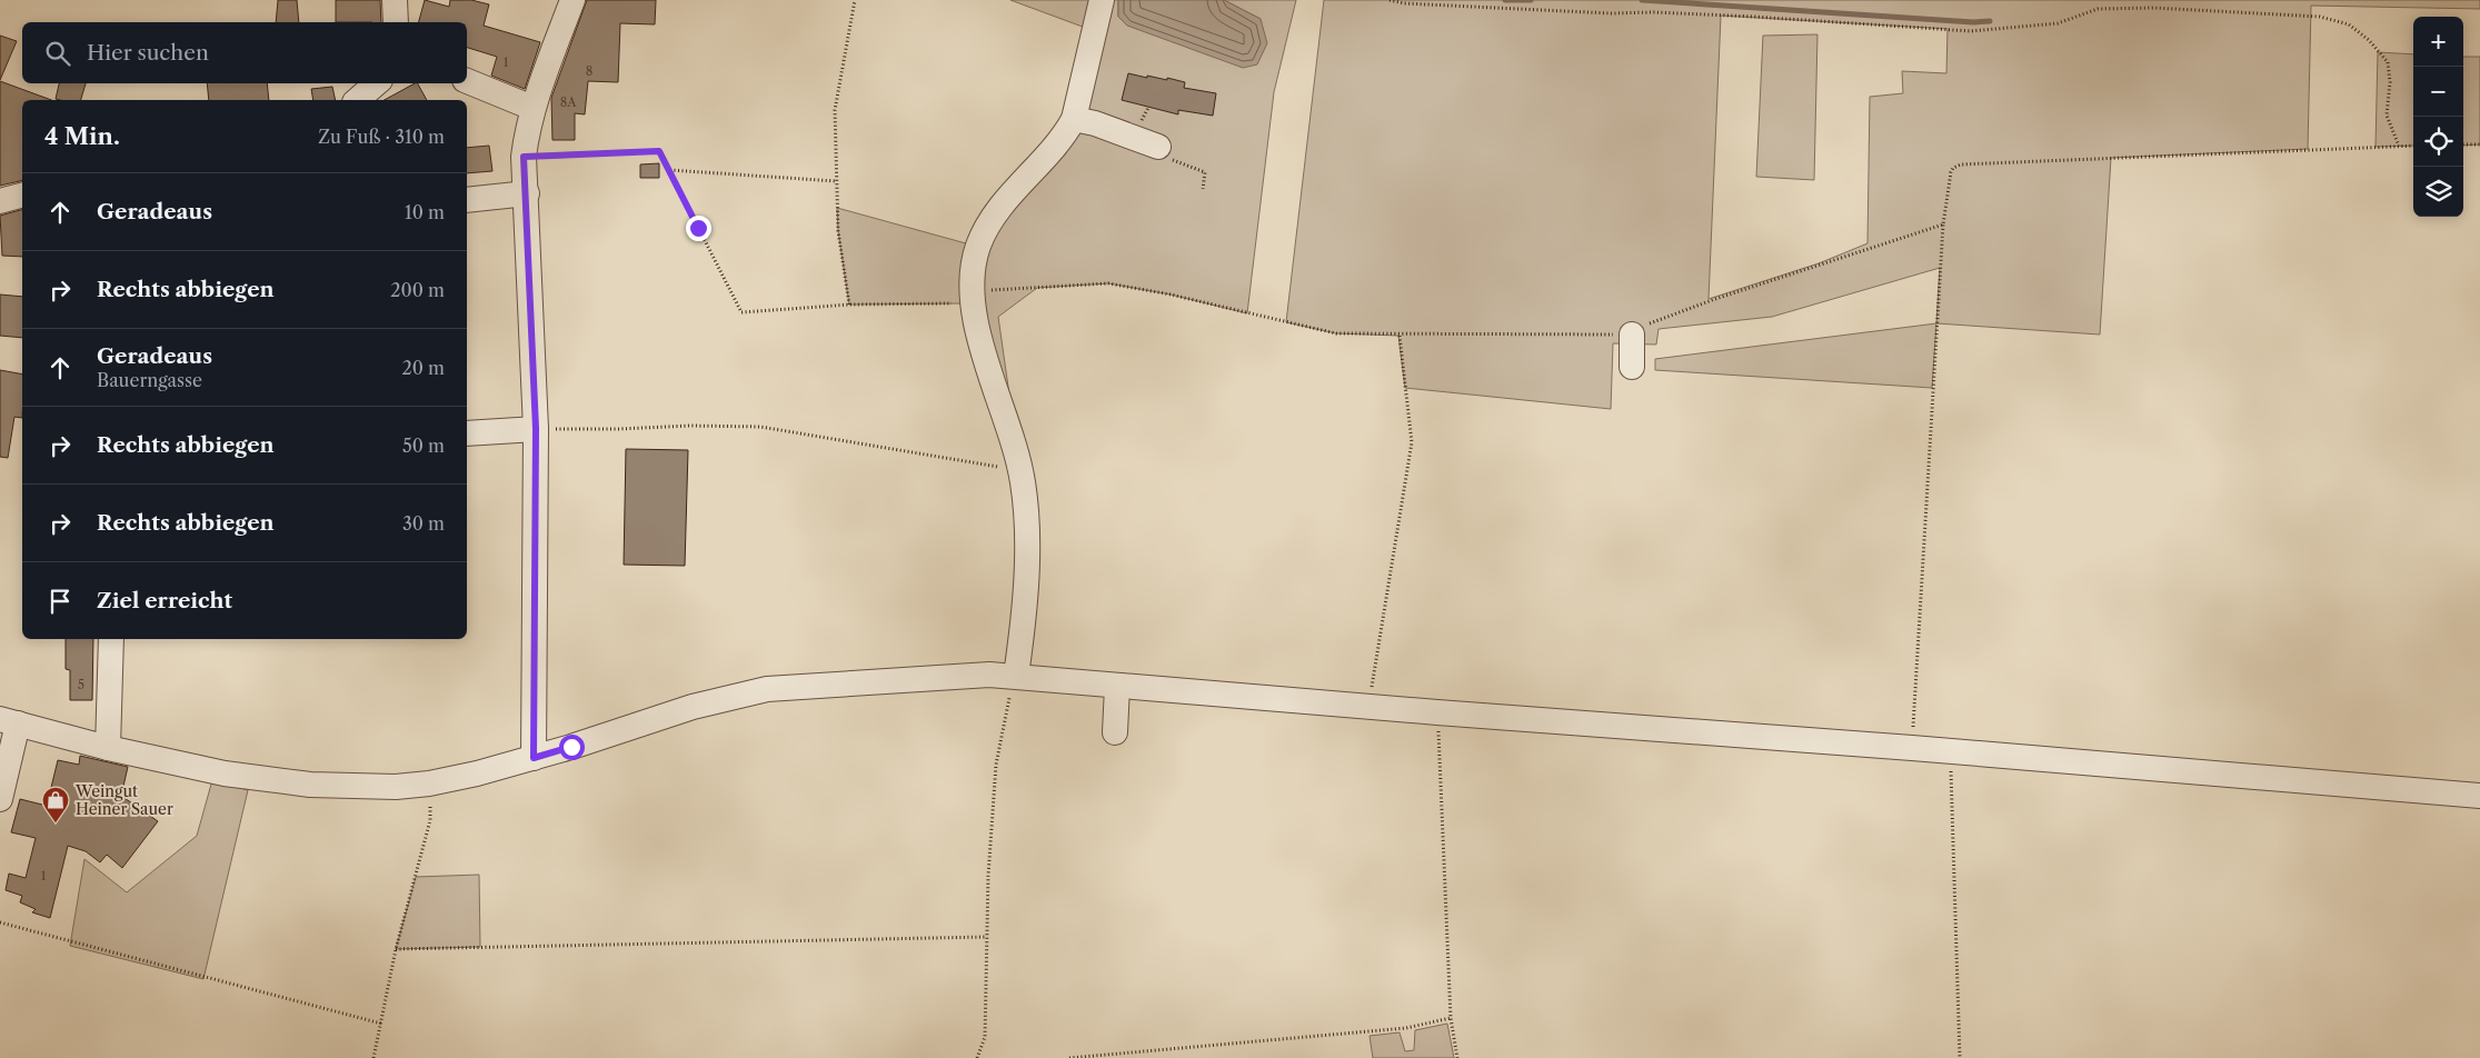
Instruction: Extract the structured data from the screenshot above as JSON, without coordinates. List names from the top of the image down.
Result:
{
  "places": {
    "shop": ["Weingut Heiner Sauer"]
  },
  "house_numbers": [
    "1",
    "8",
    "8A",
    "5",
    "1"
  ],
  "page": {
    "map_buttons": ["+", "−"],
    "search": "Hier suchen",
    "heading": ["4 Min.", "Zu Fuß · 310 m"],
    "list": [
      ["Geradeaus", "10 m"],
      ["Rechts abbiegen", "200 m"],
      ["Geradeaus", "Bauerngasse", "20 m"],
      ["Rechts abbiegen", "50 m"],
      ["Rechts abbiegen", "30 m"],
      "Ziel erreicht"
    ]
  }
}
